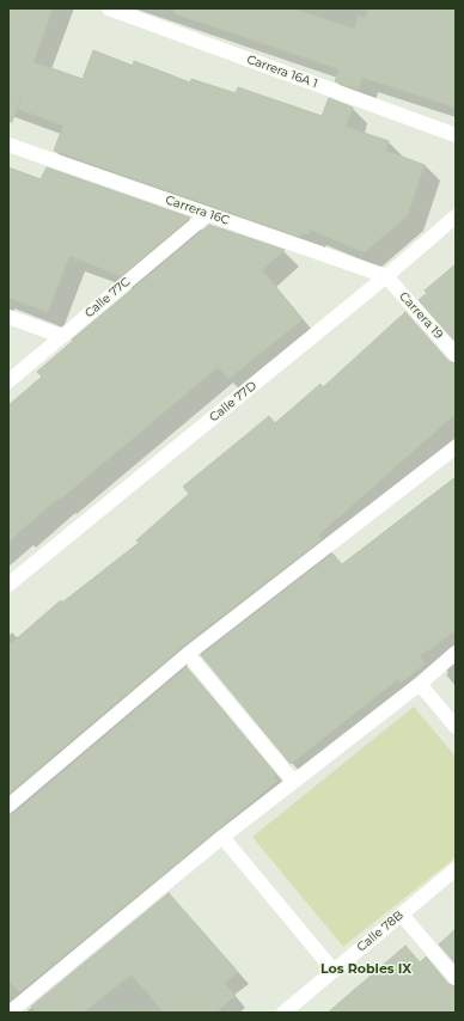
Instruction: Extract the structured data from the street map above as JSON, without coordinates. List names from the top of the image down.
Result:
{
  "streets": {
    "street": [
      "Carrera 16A 1",
      "Carrera 16C",
      "Calle 77C",
      "Carrera 19",
      "Calle 77D",
      "Calle 78B"
    ]
  },
  "crossings": [
    ["Carrera 16C", "Calle 77C"],
    ["Carrera 16C", "Carrera 19"],
    ["Carrera 16C", "Calle 77D"],
    ["Carrera 19", "Calle 77D"]
  ],
  "districts": ["Los Robles IX"]
}
